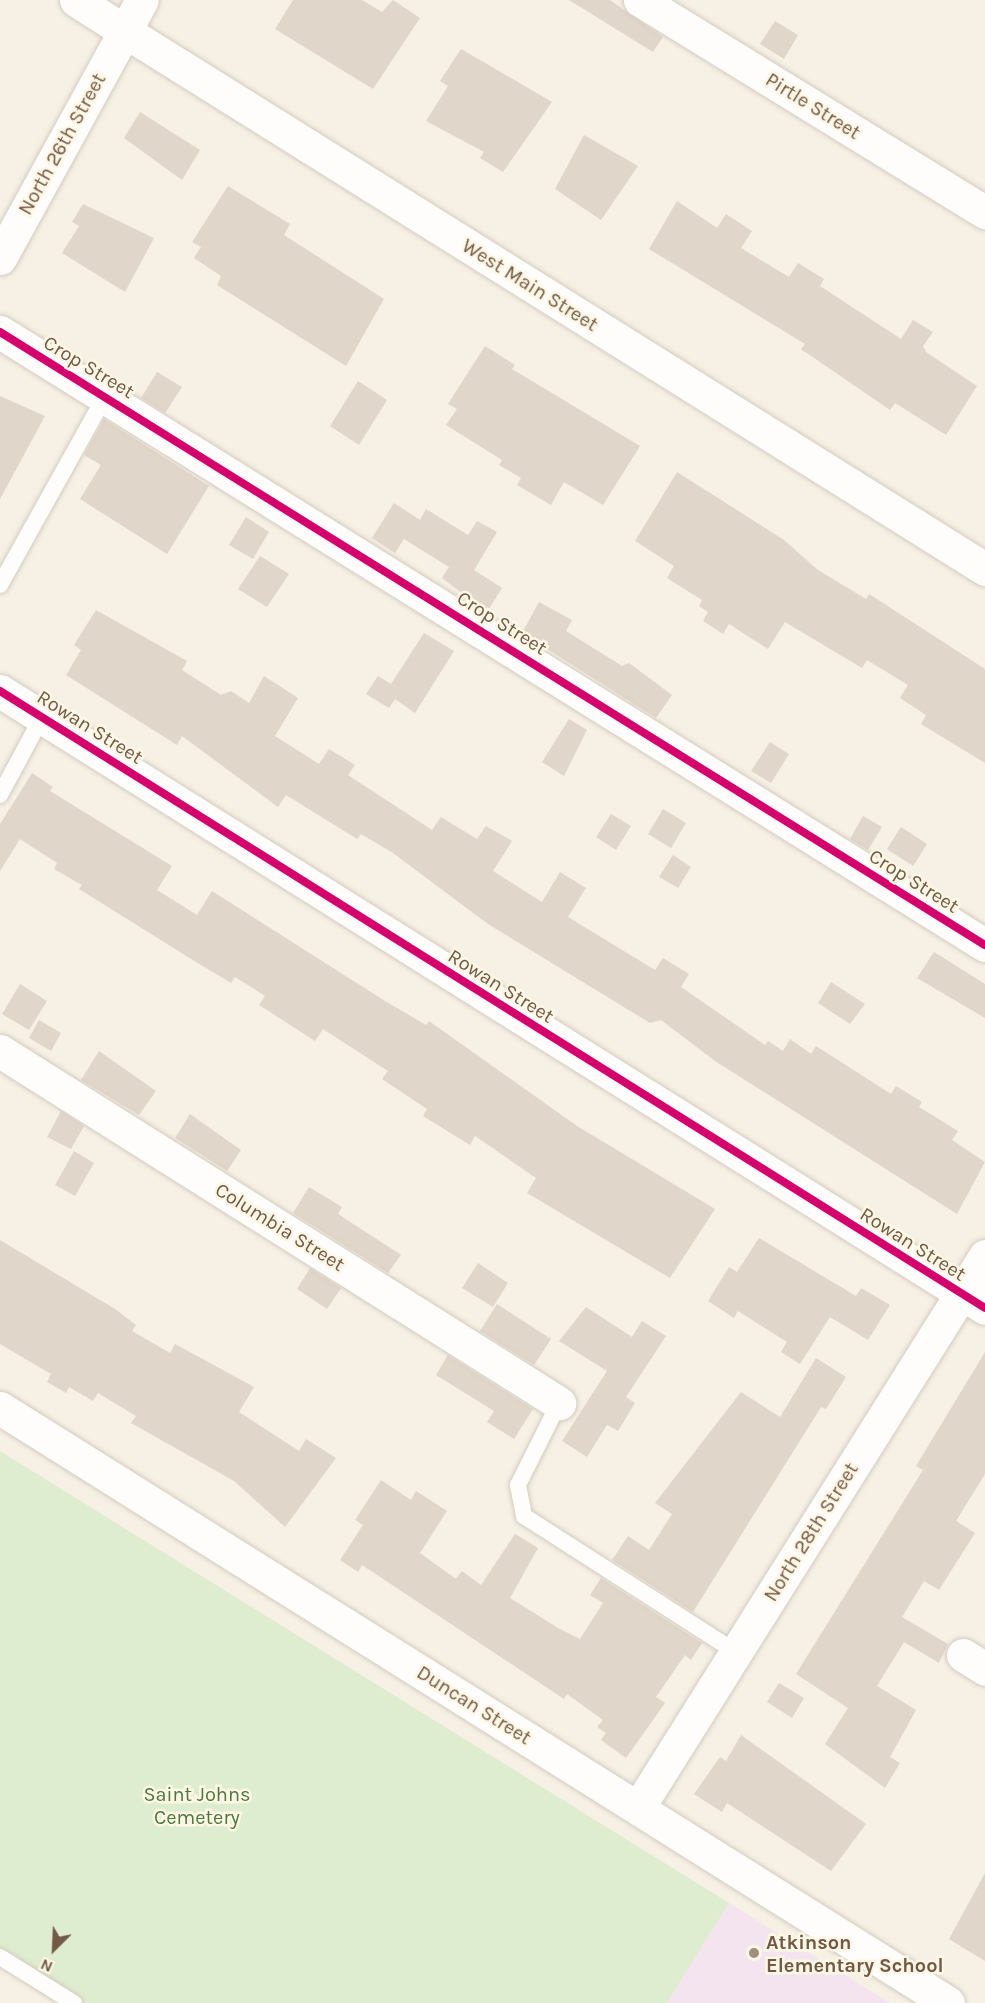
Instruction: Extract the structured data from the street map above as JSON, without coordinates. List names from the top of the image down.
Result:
{
  "streets": {
    "street": [
      "Pirtle Street",
      "North 26th Street",
      "West Main Street",
      "Crop Street",
      "Rowan Street",
      "Columbia Street",
      "North 28th Street",
      "Duncan Street"
    ]
  },
  "crossings": [
    ["North 26th Street", "West Main Street"],
    ["Rowan Street", "North 28th Street"],
    ["North 28th Street", "Duncan Street"]
  ],
  "parks": ["Saint Johns Cemetery"],
  "places": ["Atkinson Elementary School"],
  "north": "bottom left"
}
